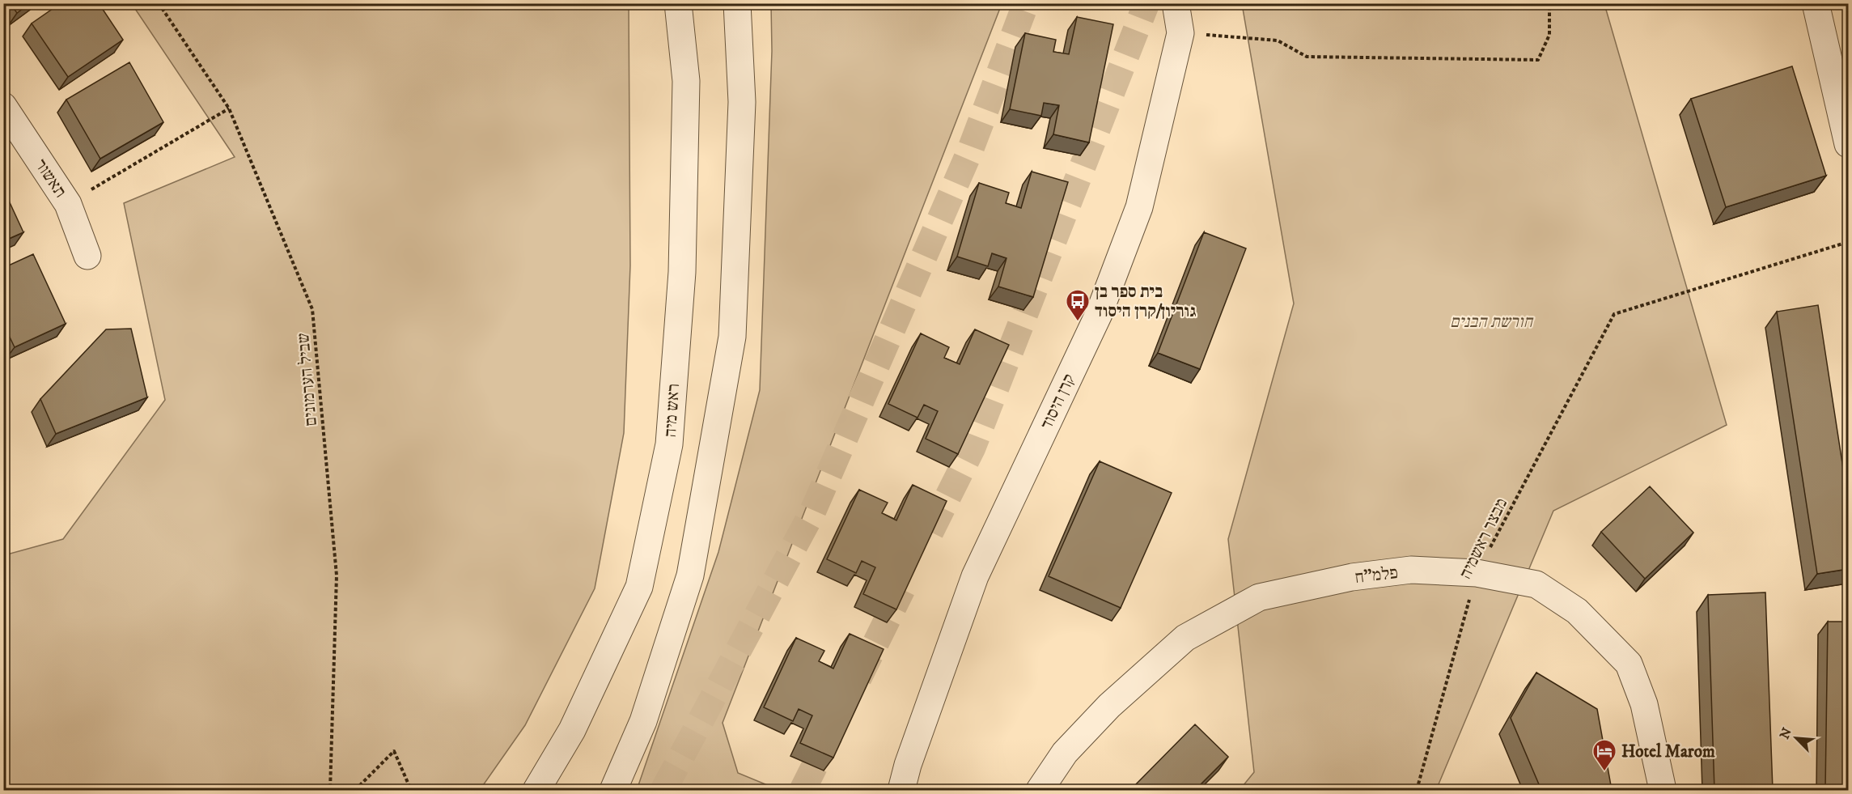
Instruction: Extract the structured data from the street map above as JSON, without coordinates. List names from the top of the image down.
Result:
{
  "streets": {
    "street": [
      "תאשור",
      "קרן היסוד",
      "ראש מיה",
      "פלמ\"ח"
    ],
    "path": ["שביל הערמונים", "מבצר ראשמיה"]
  },
  "crossings": [
    ["מבצר ראשמיה", "פלמ\"ח"]
  ],
  "parks": ["חורשת הבנים"],
  "places": {
    "bus stop": ["בית ספר בן גוריון/קרן היסוד"],
    "hotel": ["Hotel Marom"]
  },
  "north": "top left"
}
